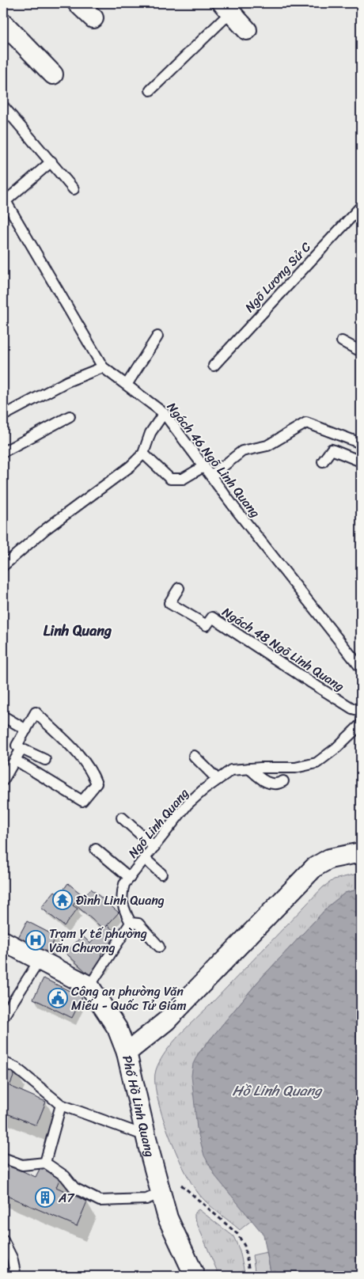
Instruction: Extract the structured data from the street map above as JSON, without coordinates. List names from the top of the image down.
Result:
{
  "streets": {
    "street": ["Phố Hồ Linh Quang"],
    "lane": [
      "Ngõ Lương Sử C",
      "Ngách 46 Ngõ Linh Quang",
      "Ngách 48 Ngõ Linh Quang",
      "Ngõ Linh Quang"
    ]
  },
  "districts": ["Linh Quang"],
  "water": ["Hồ Linh Quang"],
  "places": {
    "temple": ["Đình Linh Quang"],
    "hospital": ["Trạm Y tế phường Văn Chương"],
    "public building": ["Công an phường Văn Miếu - Quốc Tử Giám"],
    "building": ["A7"]
  }
}
